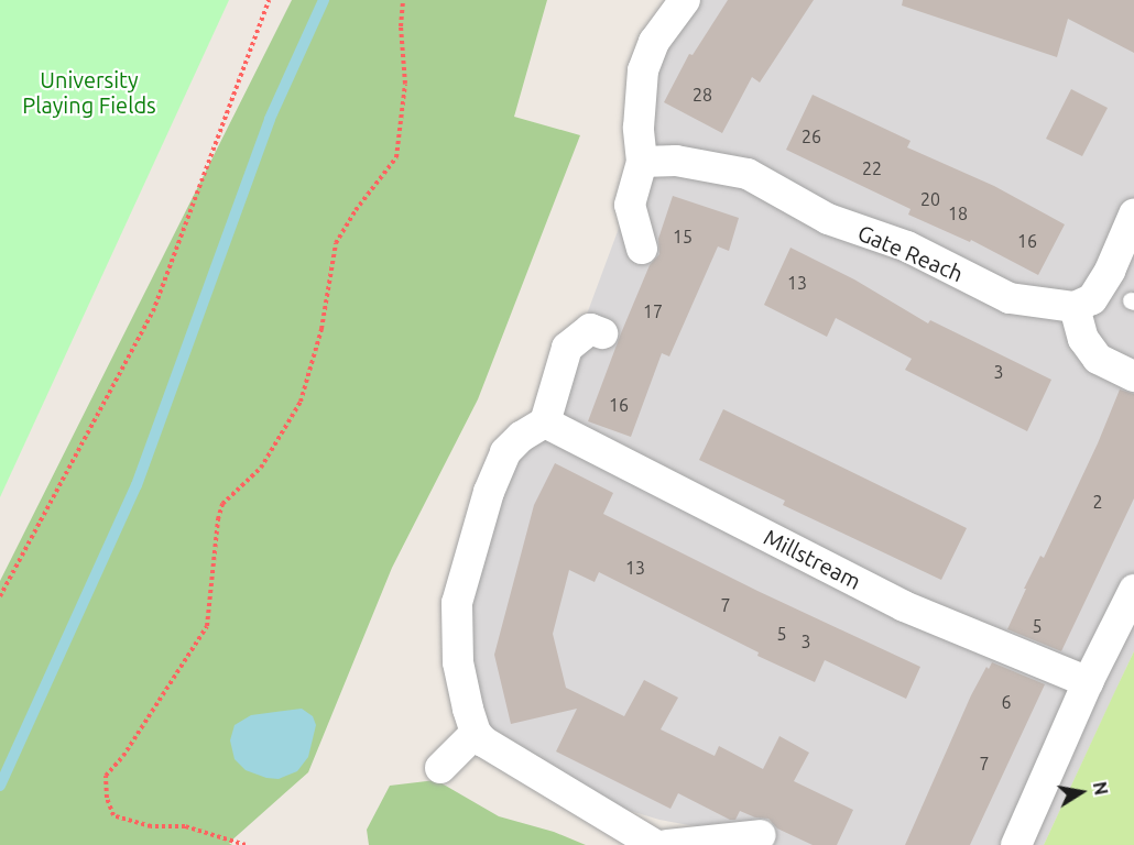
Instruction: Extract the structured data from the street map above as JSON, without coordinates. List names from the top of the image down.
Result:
{
  "streets": {
    "street": ["Gate Reach", "Millstream"]
  },
  "parks": ["University Playing Fields"],
  "house_numbers": [
    "28",
    "26",
    "22",
    "20",
    "18",
    "15",
    "16",
    "13",
    "17",
    "3",
    "16",
    "2",
    "13",
    "7",
    "5",
    "5",
    "3",
    "6",
    "7"
  ],
  "north": "right"
}
